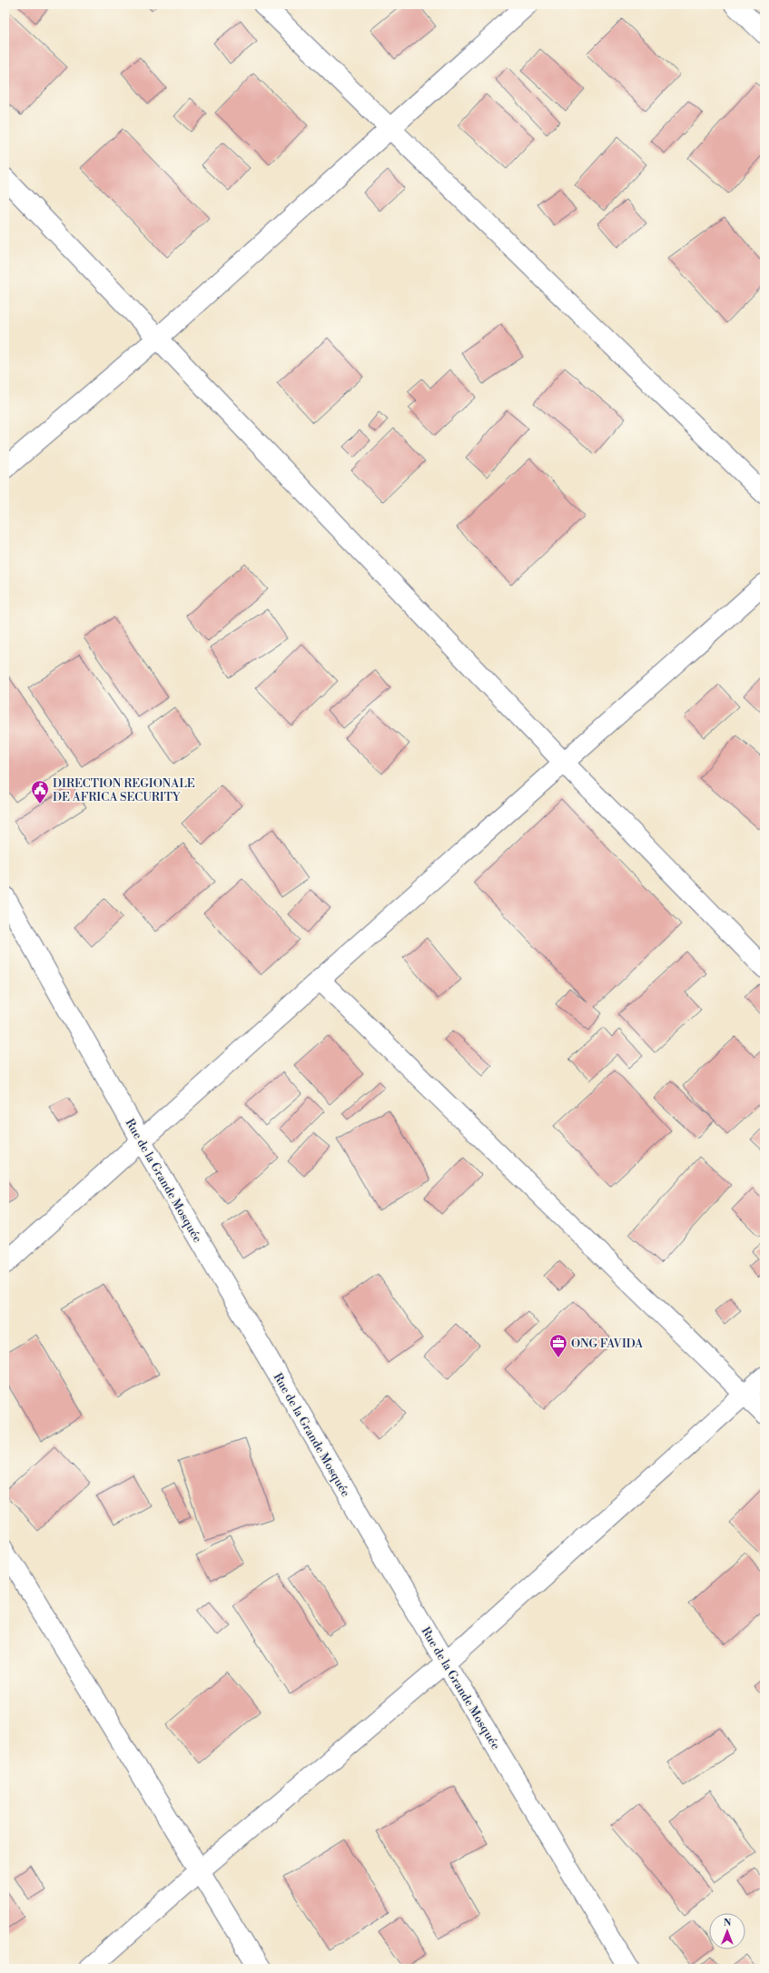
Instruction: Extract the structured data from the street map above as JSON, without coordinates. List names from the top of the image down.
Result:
{
  "streets": {
    "street": ["Rue de la Grande Mosquée"]
  },
  "places": {
    "public building": ["DIRECTION REGIONALE DE AFRICA SECURITY"],
    "office": ["ONG FAVIDA"]
  },
  "north": "top"
}
